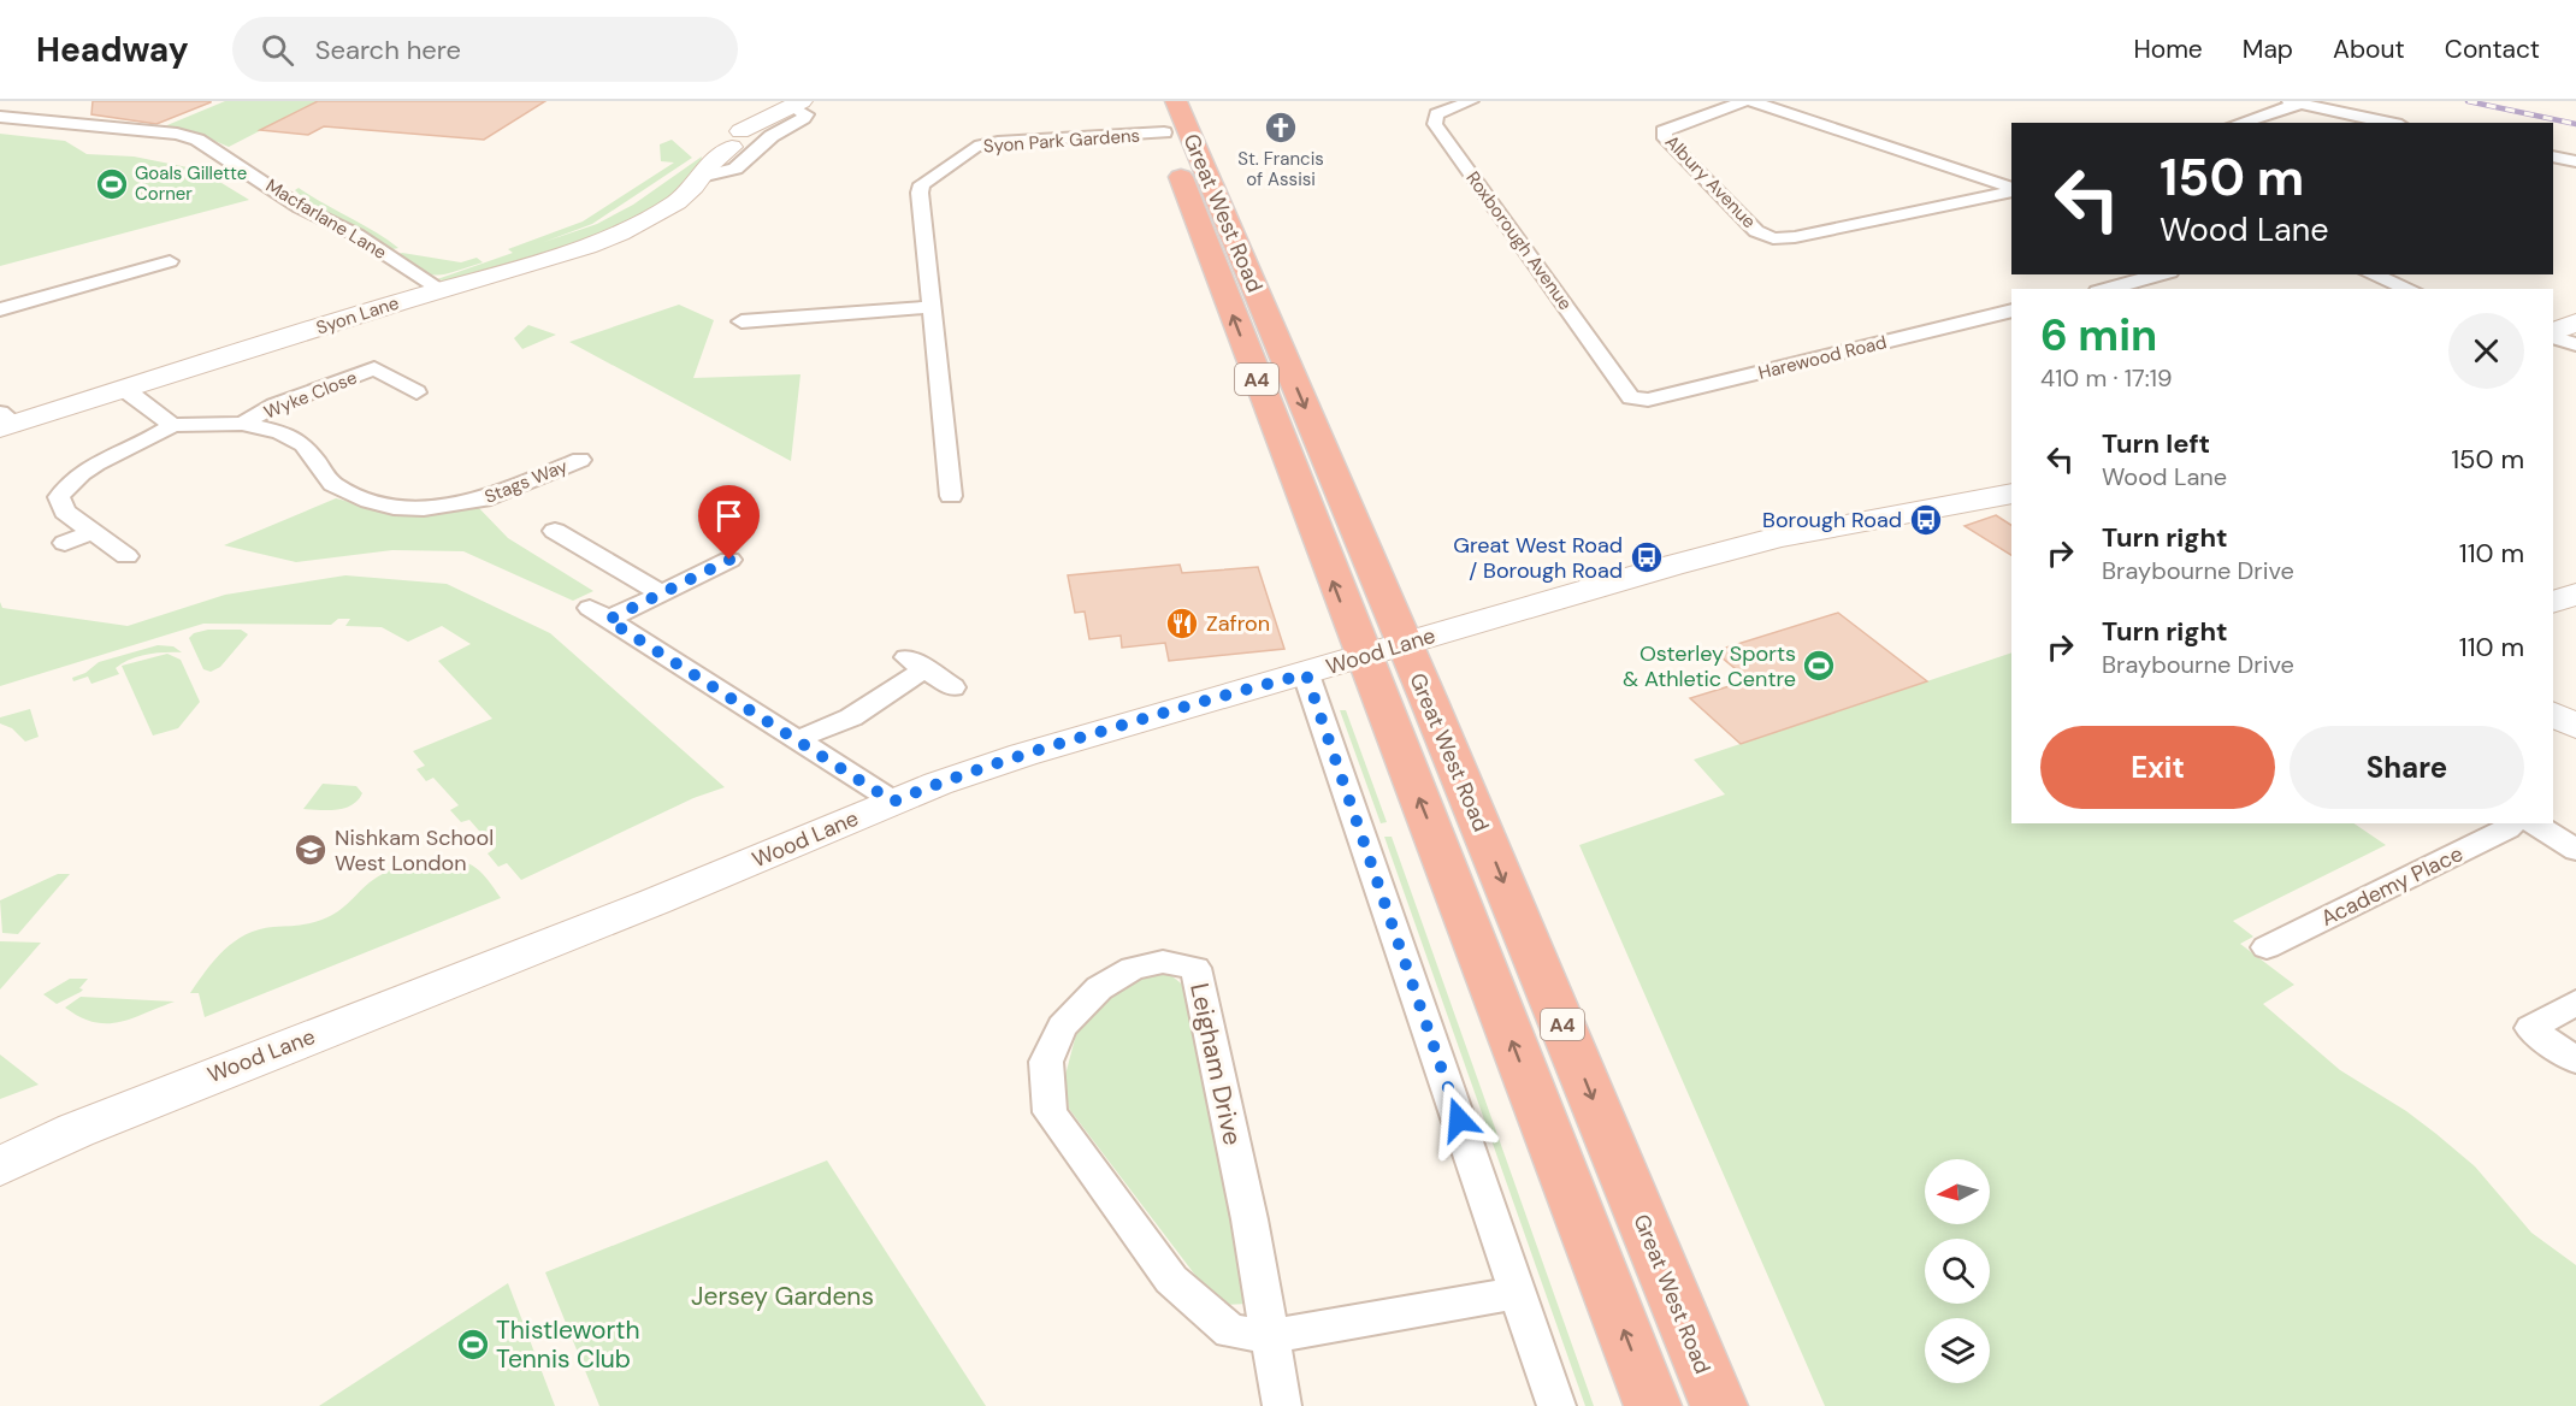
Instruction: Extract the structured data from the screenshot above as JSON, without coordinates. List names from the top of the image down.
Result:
{
  "streets": {
    "highway": ["Great West Road", "A4"],
    "street": [
      "Syon Park Gardens",
      "Albury Avenue",
      "Macfarlane Lane",
      "Roxborough Avenue",
      "Syon Lane",
      "Harewood Road",
      "Wyke Close",
      "Stags Way",
      "Wood Lane",
      "Academy Place",
      "Leigham Drive"
    ]
  },
  "crossings": [
    ["Syon Park Gardens", "Great West Road"],
    ["Great West Road", "Wood Lane"],
    ["Macfarlane Lane", "Syon Lane"],
    ["Roxborough Avenue", "Harewood Road"],
    ["Wyke Close", "Stags Way"]
  ],
  "parks": ["Jersey Gardens"],
  "places": {
    "church": ["St. Francis of Assisi"],
    "sports": ["Goals Gillette Corner", "Osterley Sports & Athletic Centre", "Thistleworth Tennis Club"],
    "bus stop": ["Borough Road", "Great West Road / Borough Road"],
    "restaurant": ["Zafron"],
    "school or university": ["Nishkam School West London"]
  },
  "north": "left",
  "page": {
    "header": "Headway",
    "search": "Search here",
    "nav": [
      "Home",
      "Map",
      "About",
      "Contact"
    ],
    "turn": ["150 m", "Wood Lane"],
    "heading": ["6 min", "410 m · 17:19"],
    "list": [
      {
        "name": "Turn left",
        "note": "Wood Lane",
        "value": "150 m"
      },
      {
        "name": "Turn right",
        "note": "Braybourne Drive",
        "value": "110 m"
      },
      {
        "name": "Turn right",
        "note": "Braybourne Drive",
        "value": "110 m"
      }
    ],
    "buttons": ["Exit", "Share"]
  }
}
